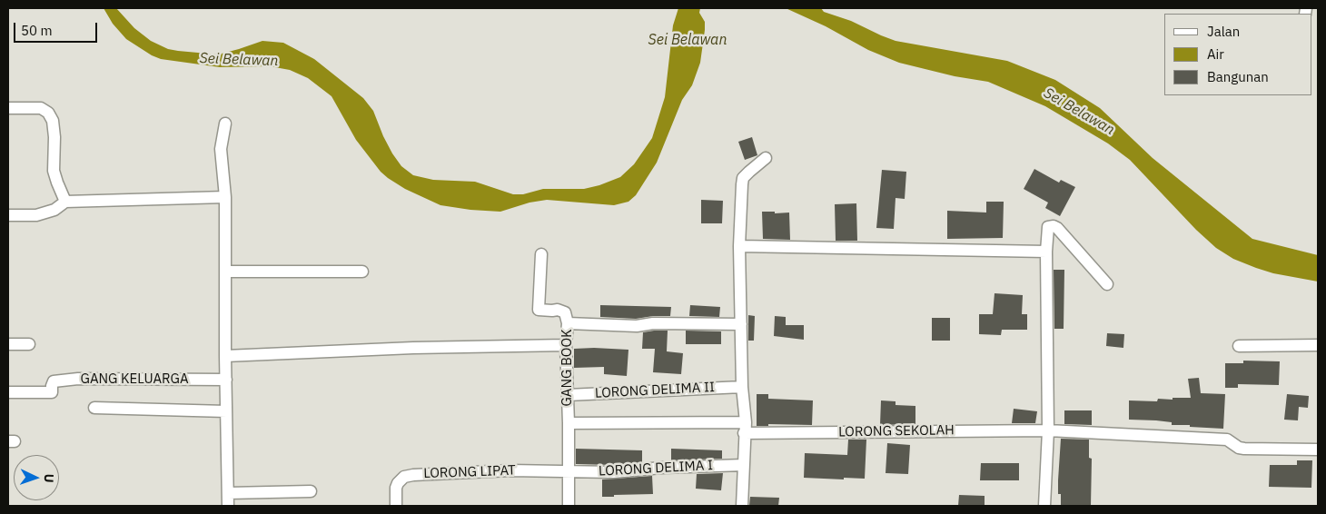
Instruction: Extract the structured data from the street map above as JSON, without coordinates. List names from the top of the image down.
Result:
{
  "streets": {
    "street": [
      "GANG BOOK",
      "GANG KELUARGA",
      "LORONG DELIMA II",
      "LORONG SEKOLAH",
      "LORONG DELIMA I",
      "LORONG LIPAT"
    ]
  },
  "crossings": [
    ["GANG BOOK", "LORONG DELIMA II"],
    ["GANG BOOK", "LORONG SEKOLAH"],
    ["GANG BOOK", "LORONG DELIMA I"],
    ["GANG BOOK", "LORONG LIPAT"],
    ["LORONG DELIMA I", "LORONG LIPAT"]
  ],
  "water": ["Sei Belawan"],
  "legend": ["Jalan", "Air", "Bangunan"],
  "scale_bar": "50 m",
  "north": "right"
}
